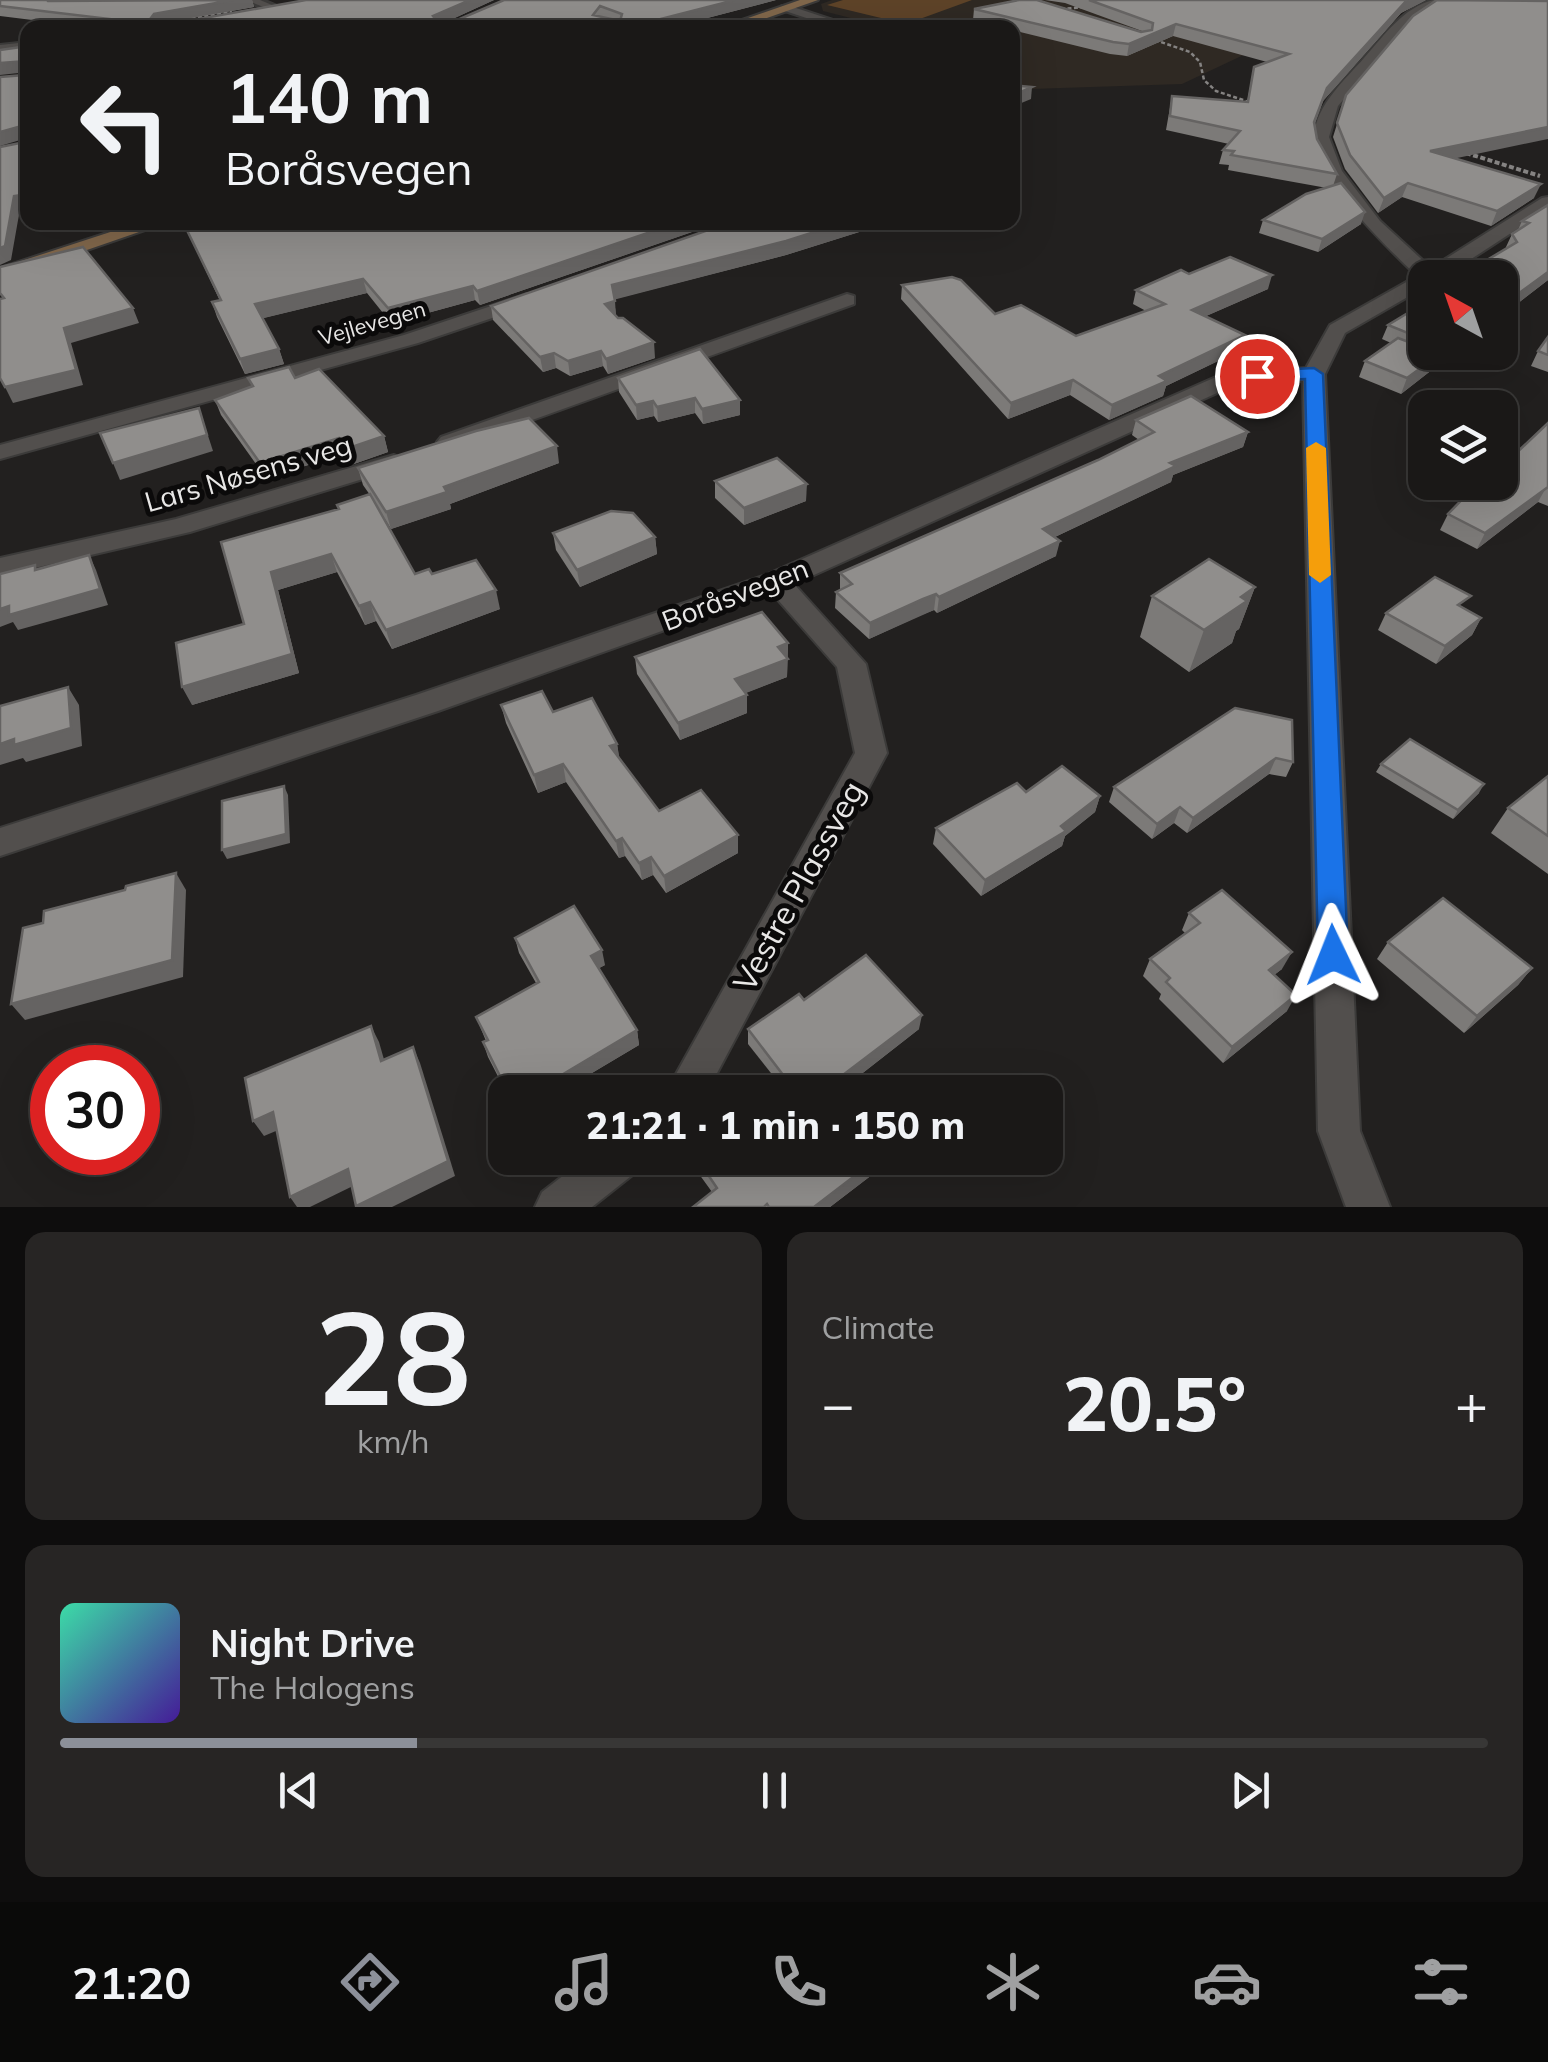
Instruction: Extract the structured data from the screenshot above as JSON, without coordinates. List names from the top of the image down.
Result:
{
  "streets": {
    "street": [
      "Vejlevegen",
      "Lars Nøsens veg",
      "Boråsvegen",
      "Vestre Plassveg"
    ]
  },
  "crossings": [
    ["Boråsvegen", "Vestre Plassveg"]
  ],
  "north": "top left",
  "page": {
    "turn": ["140 m", "Boråsvegen"],
    "limit": "30",
    "trip": "21:21 · 1 min · 150 m",
    "tile": [
      ["28", "km/h"],
      "Climate"
    ],
    "heat": ["−", "20.5°", "+"],
    "song": ["Night Drive", "The Halogens"],
    "tabs": "21:20"
  }
}
